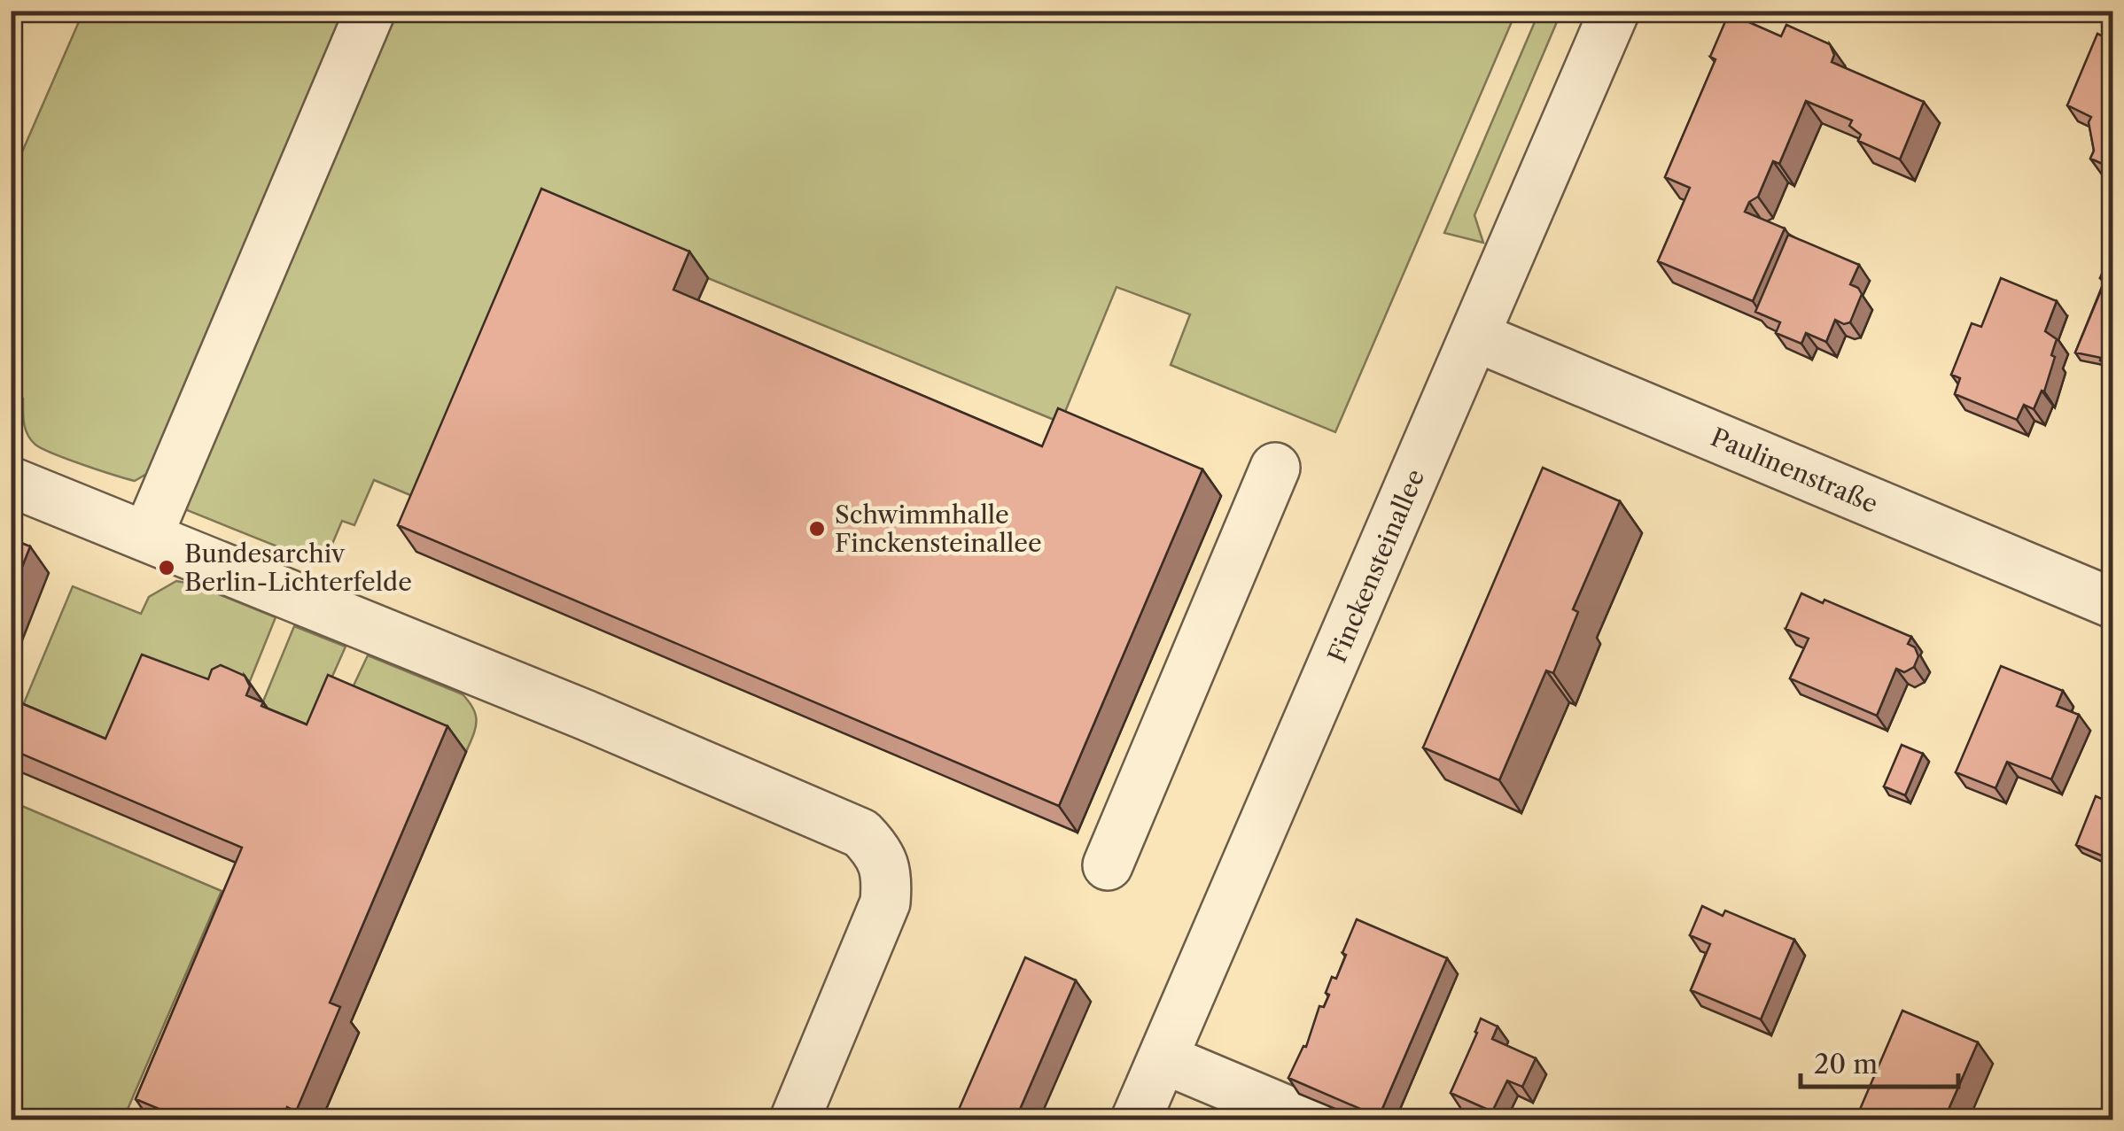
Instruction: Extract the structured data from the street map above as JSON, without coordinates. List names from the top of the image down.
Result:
{
  "streets": {
    "street": ["Paulinenstraße", "Finckensteinallee"]
  },
  "crossings": [
    ["Paulinenstraße", "Finckensteinallee"]
  ],
  "places": ["Schwimmhalle Finckensteinallee", "Bundesarchiv Berlin-Lichterfelde"],
  "scale_bar": "20 m"
}
